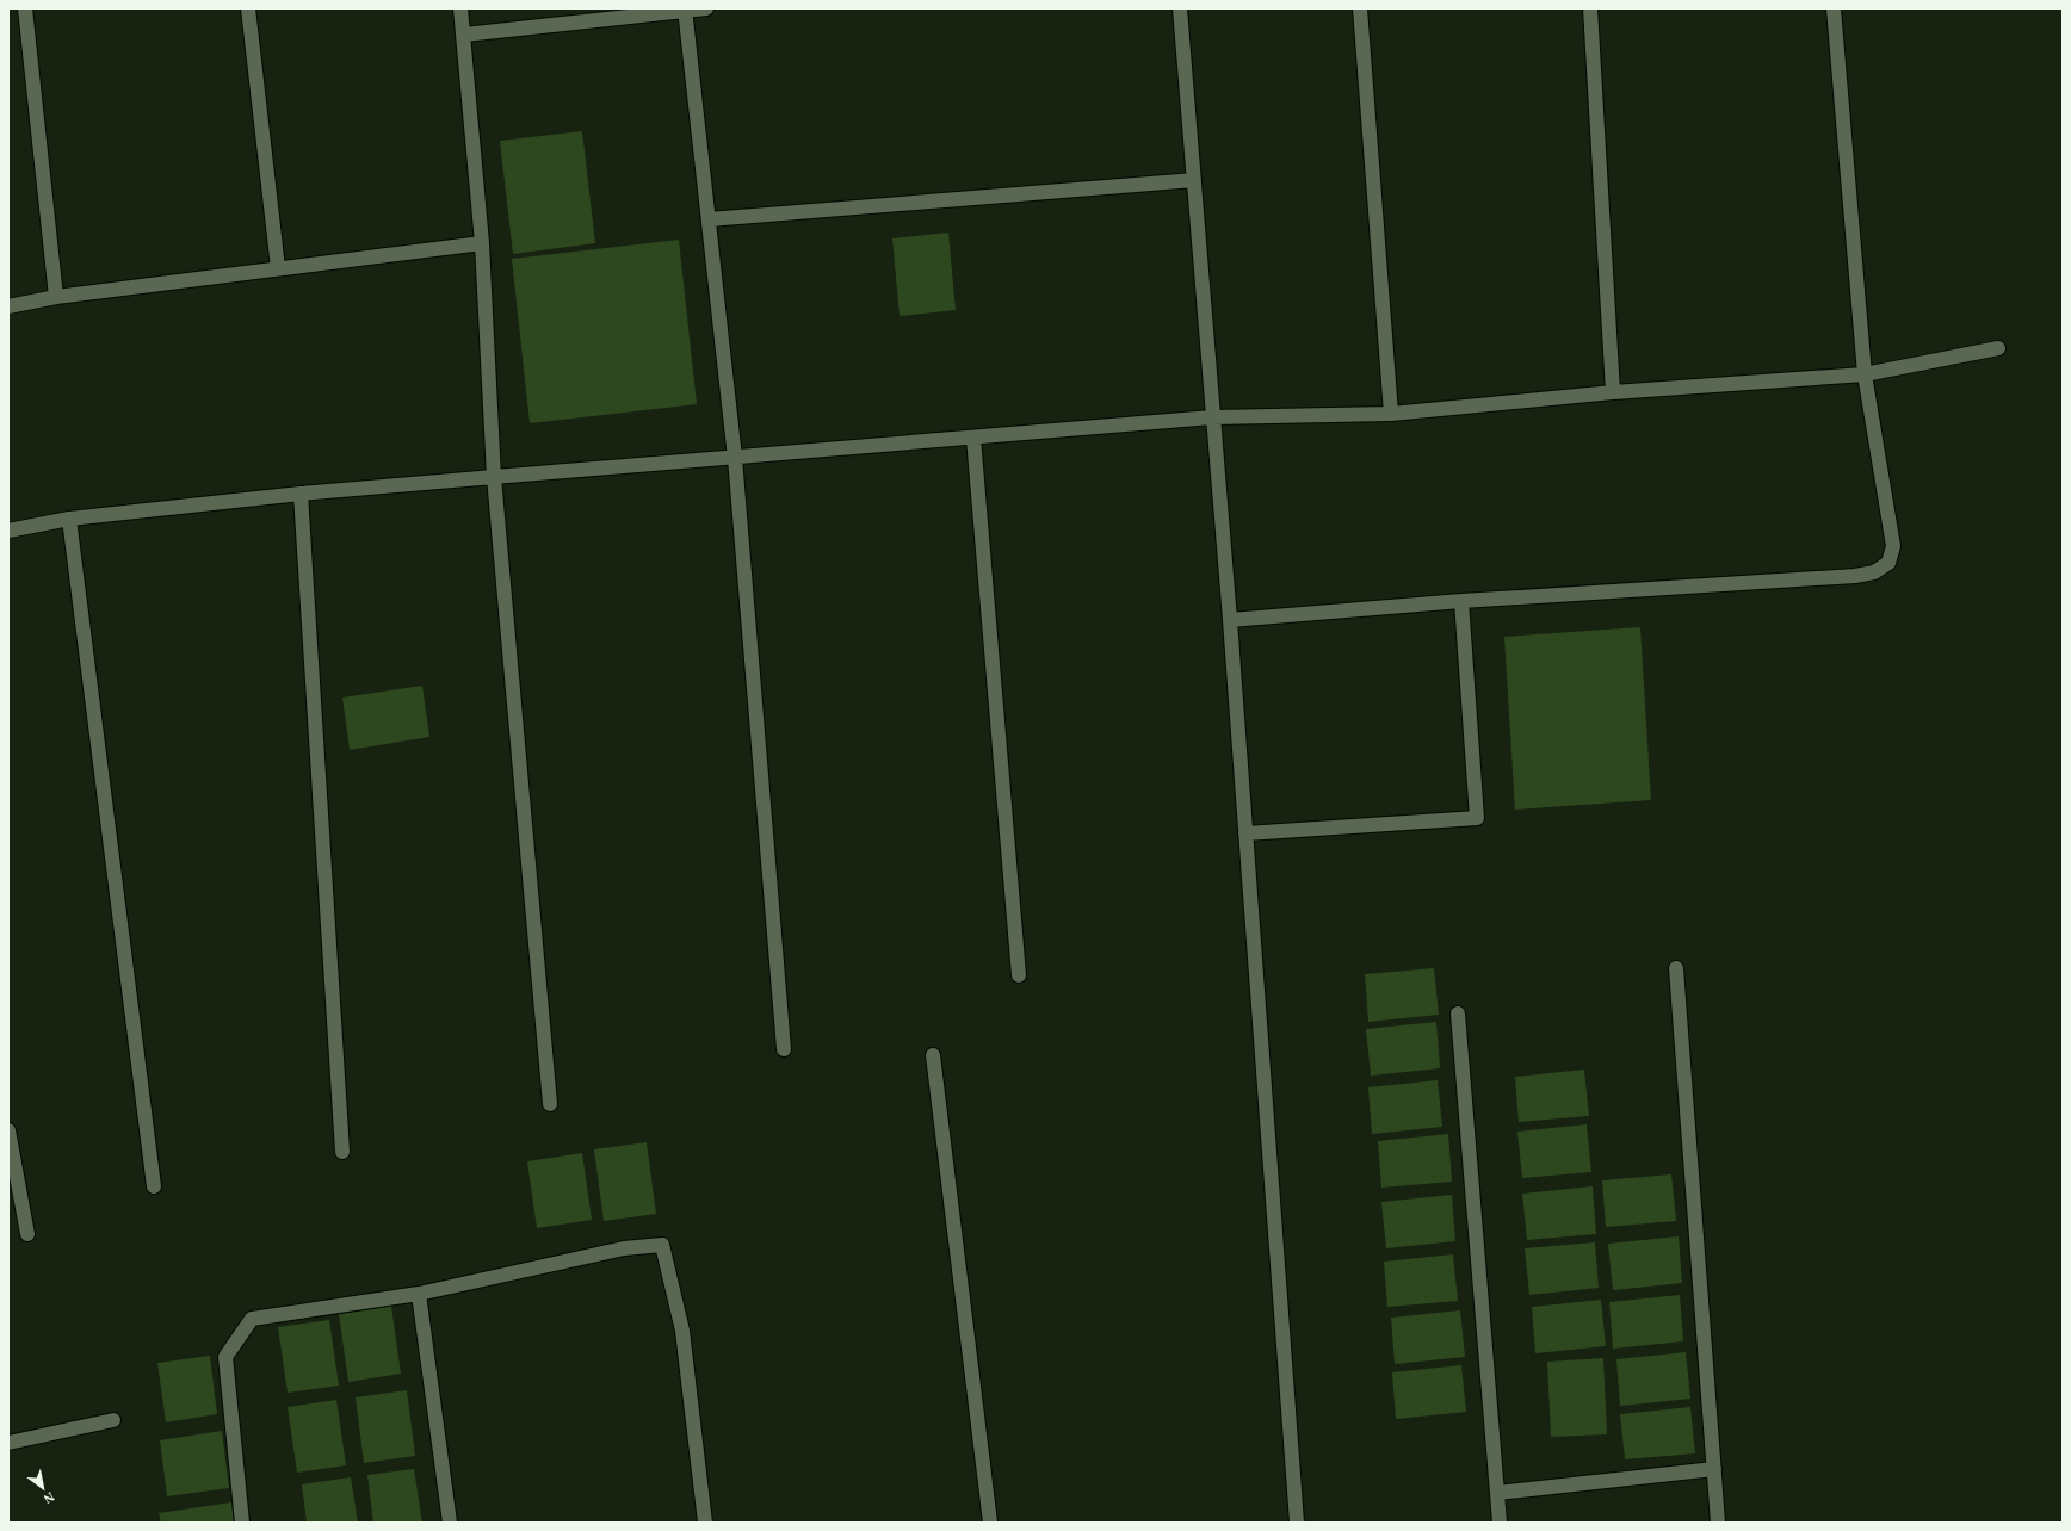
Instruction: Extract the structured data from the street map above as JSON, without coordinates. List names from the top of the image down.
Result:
{
  "north": "bottom right"
}
